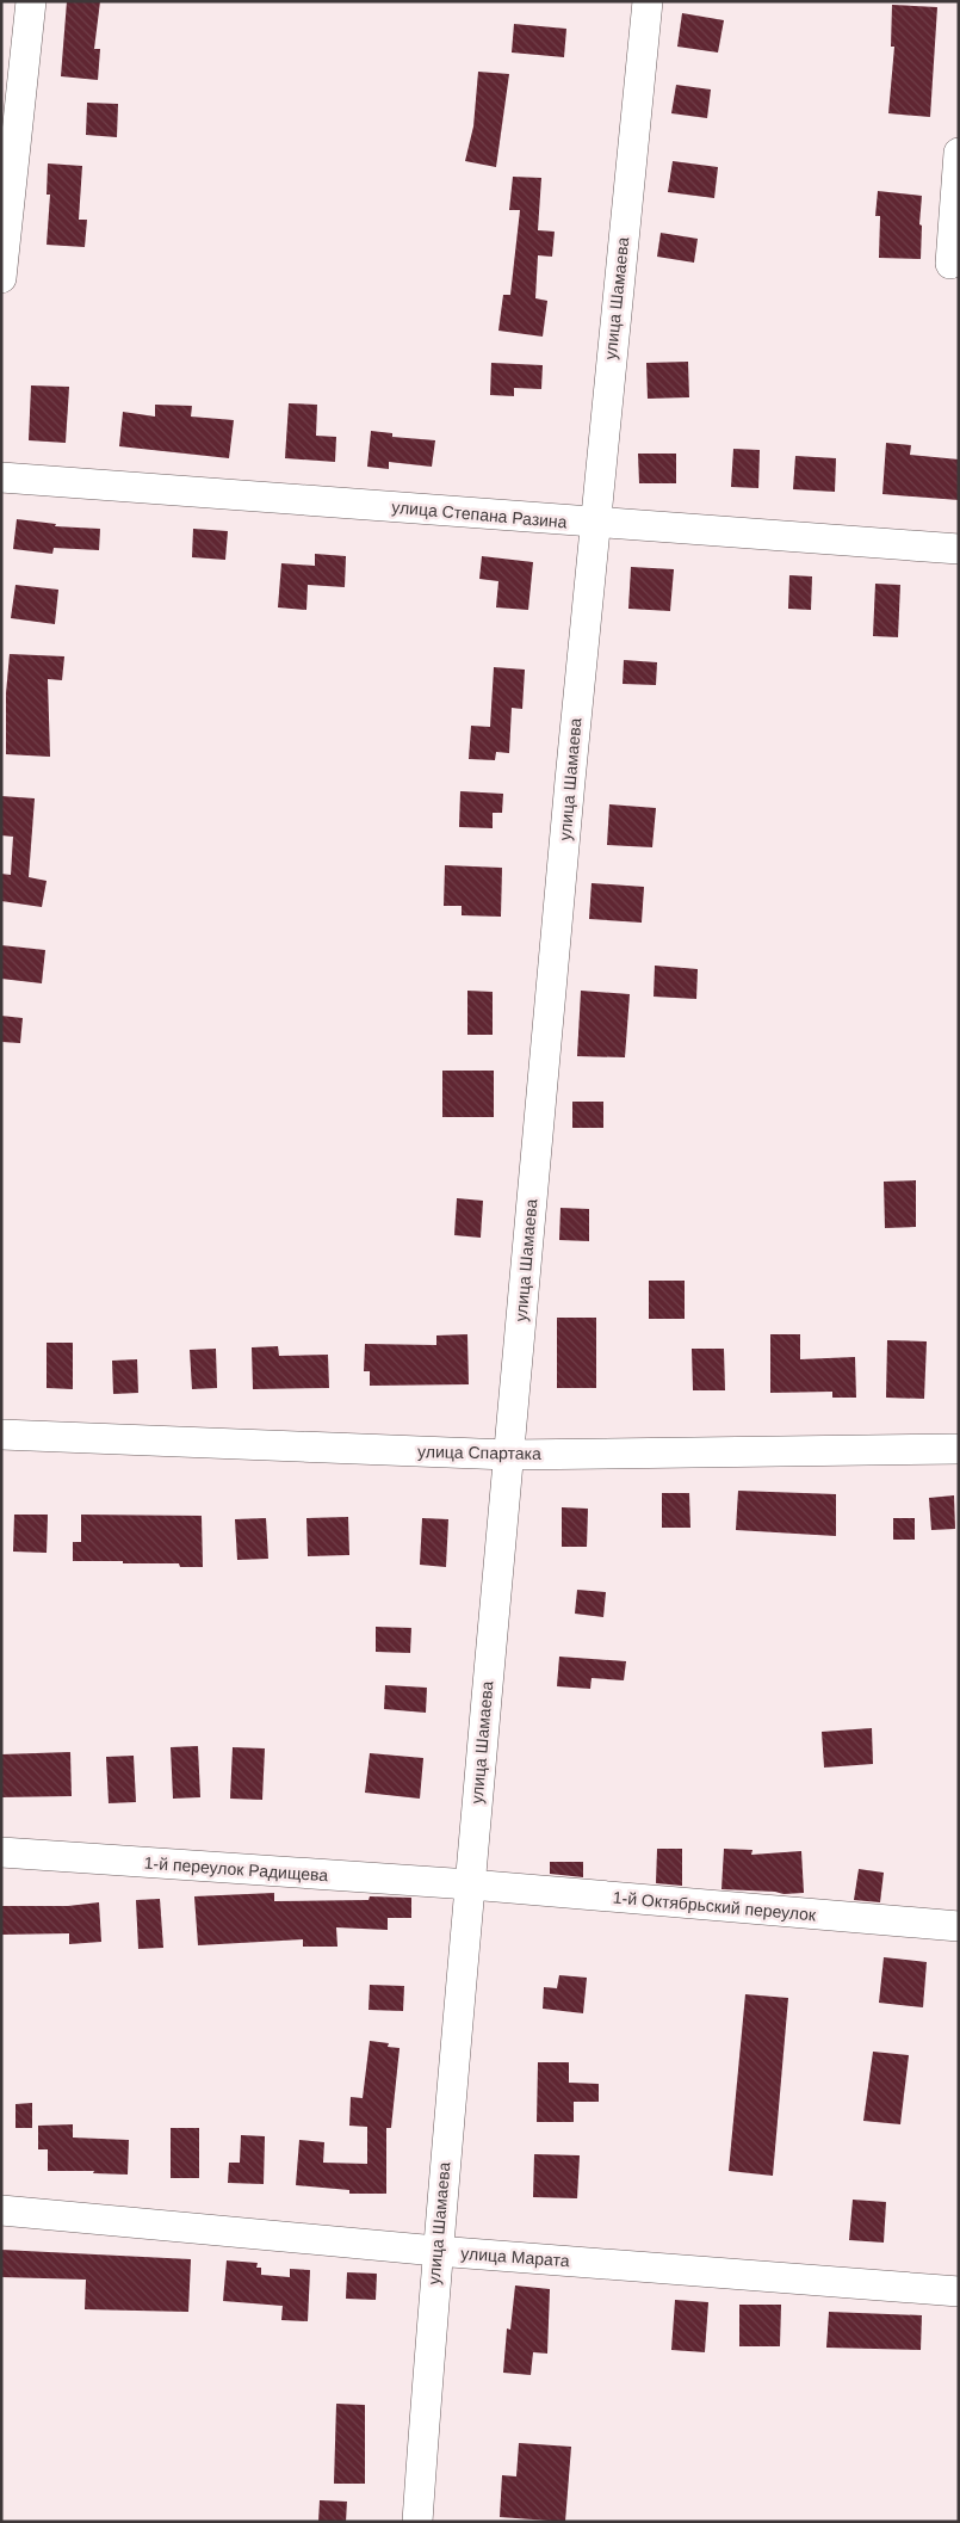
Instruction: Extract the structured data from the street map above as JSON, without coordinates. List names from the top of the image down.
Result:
{
  "streets": {
    "street": [
      "улица Шамаева",
      "улица Степана Разина",
      "улица Спартака",
      "1-й переулок Радищева",
      "1-й Октябрьский переулок",
      "улица Марата"
    ]
  },
  "crossings": [
    ["улица Шамаева", "улица Степана Разина"],
    ["улица Шамаева", "улица Спартака"],
    ["улица Шамаева", "1-й переулок Радищева"],
    ["улица Шамаева", "1-й Октябрьский переулок"],
    ["улица Шамаева", "улица Марата"],
    ["1-й переулок Радищева", "1-й Октябрьский переулок"]
  ]
}
